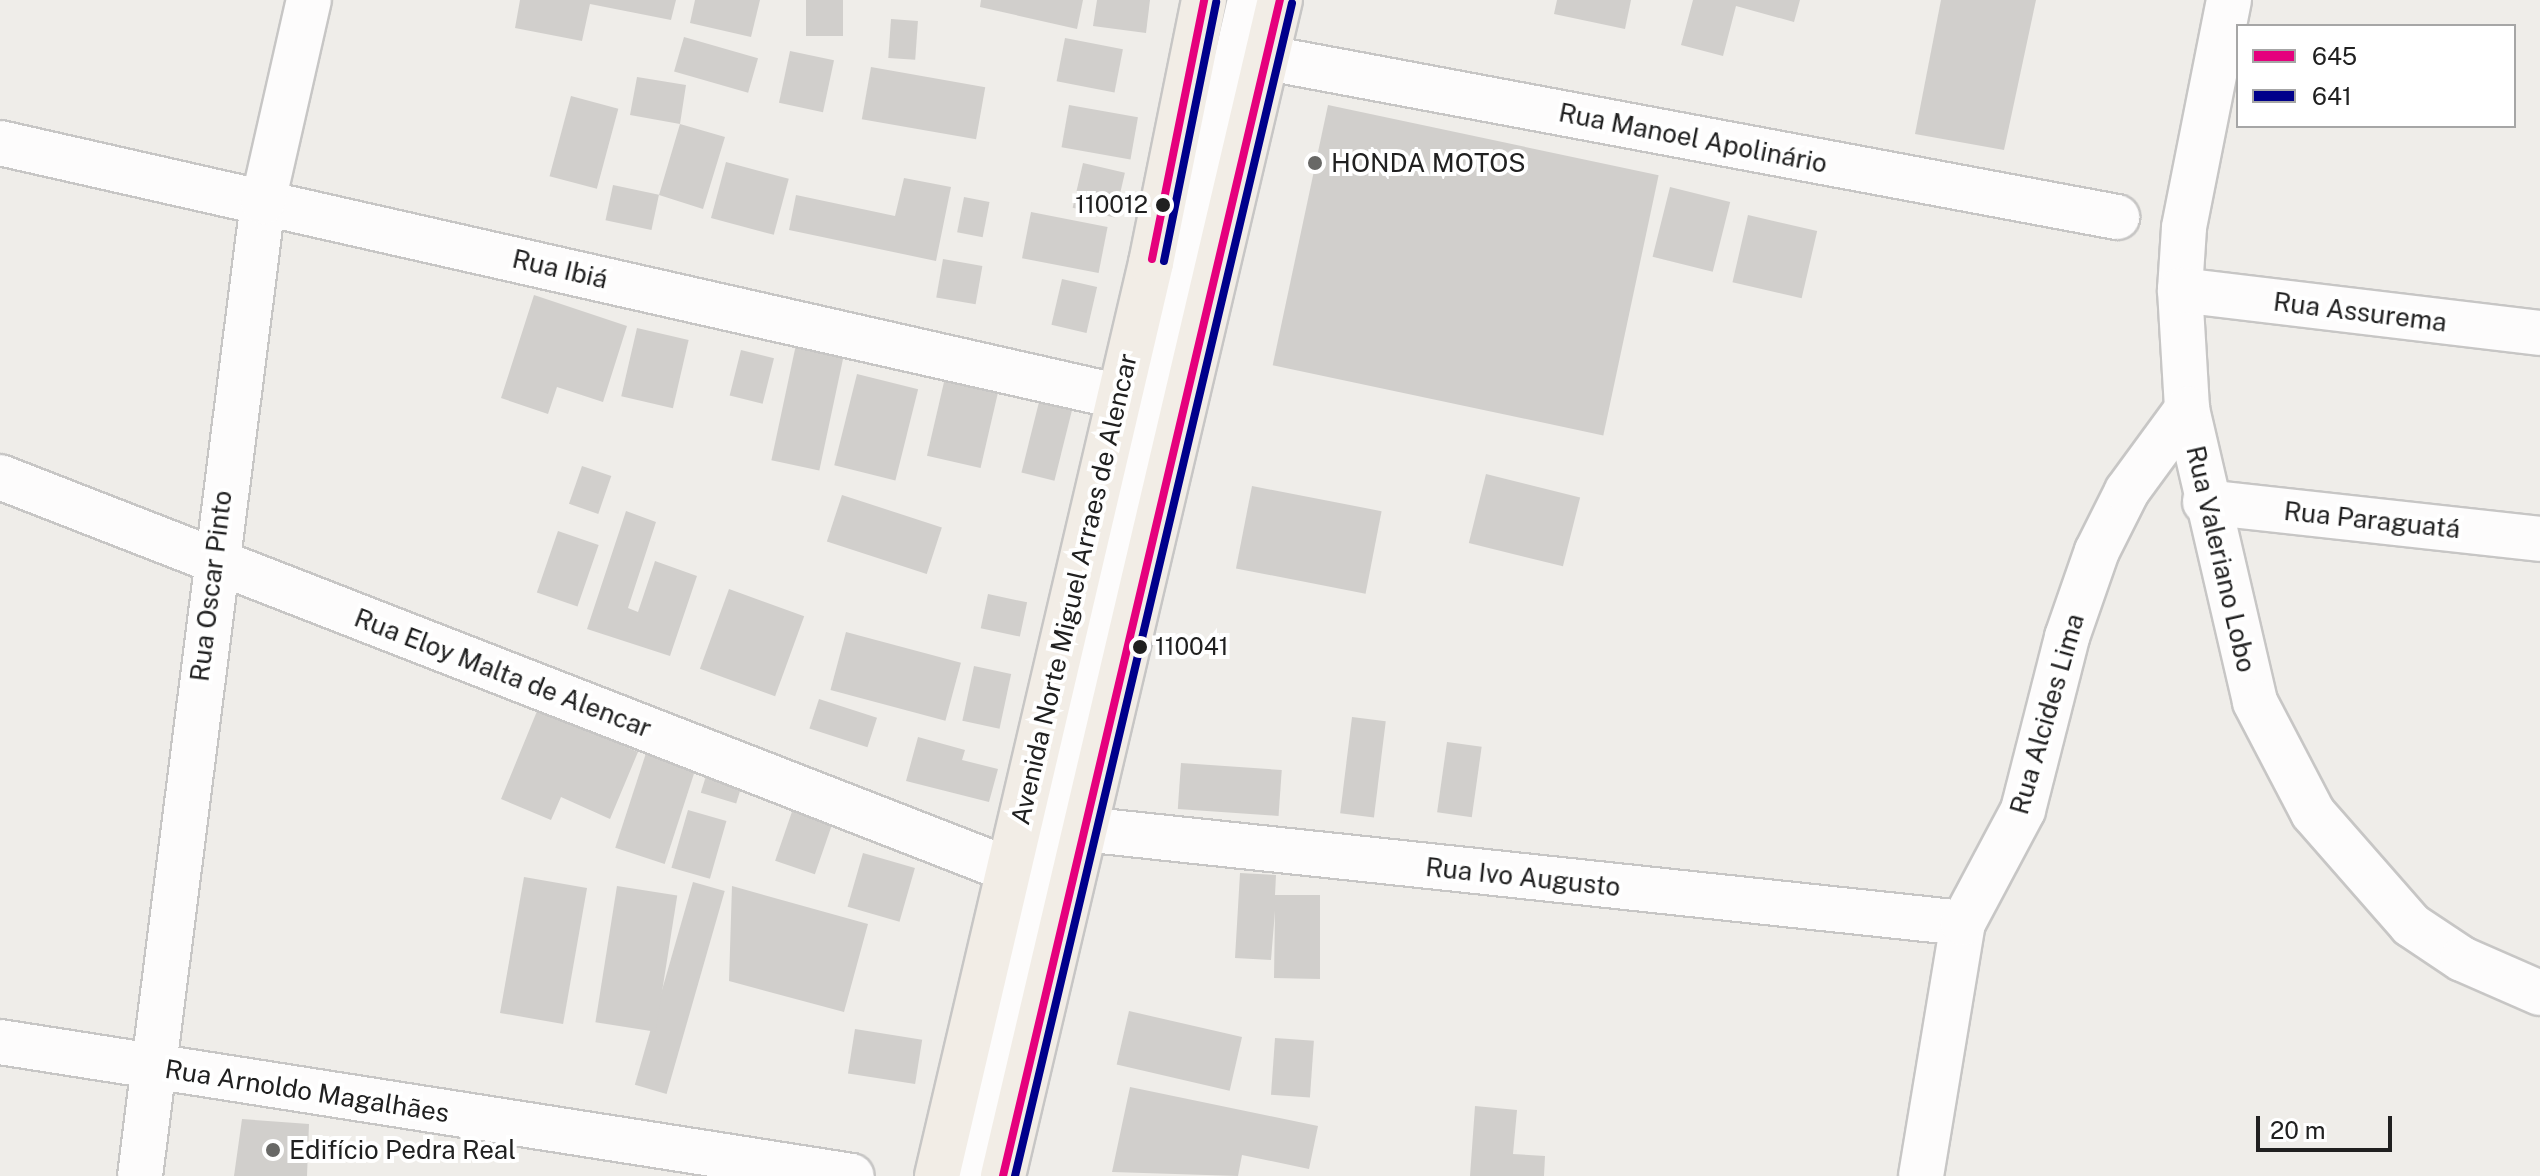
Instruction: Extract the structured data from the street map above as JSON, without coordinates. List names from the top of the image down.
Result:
{
  "streets": {
    "main road": ["Avenida Norte Miguel Arraes de Alencar"],
    "street": [
      "Rua Manoel Apolinário",
      "Rua Ibiá",
      "Rua Assurema",
      "Rua Paraguatá",
      "Rua Valeriano Lobo",
      "Rua Oscar Pinto",
      "Rua Eloy Malta de Alencar",
      "Rua Alcides Lima",
      "Rua Ivo Augusto",
      "Rua Arnoldo Magalhães"
    ]
  },
  "crossings": [
    ["Rua Ibiá", "Rua Oscar Pinto"],
    ["Rua Ibiá", "Avenida Norte Miguel Arraes de Alencar"],
    ["Rua Assurema", "Rua Valeriano Lobo"],
    ["Rua Paraguatá", "Rua Valeriano Lobo"],
    ["Rua Valeriano Lobo", "Rua Alcides Lima"],
    ["Rua Oscar Pinto", "Rua Eloy Malta de Alencar"],
    ["Rua Oscar Pinto", "Rua Arnoldo Magalhães"],
    ["Avenida Norte Miguel Arraes de Alencar", "Rua Eloy Malta de Alencar"],
    ["Rua Alcides Lima", "Rua Ivo Augusto"]
  ],
  "places": [
    "HONDA MOTOS",
    "110012",
    "110041",
    "Edifício Pedra Real"
  ],
  "lines": ["transit line 645", "transit line 641"],
  "legend": ["645", "641"],
  "scale_bar": "20 m"
}
